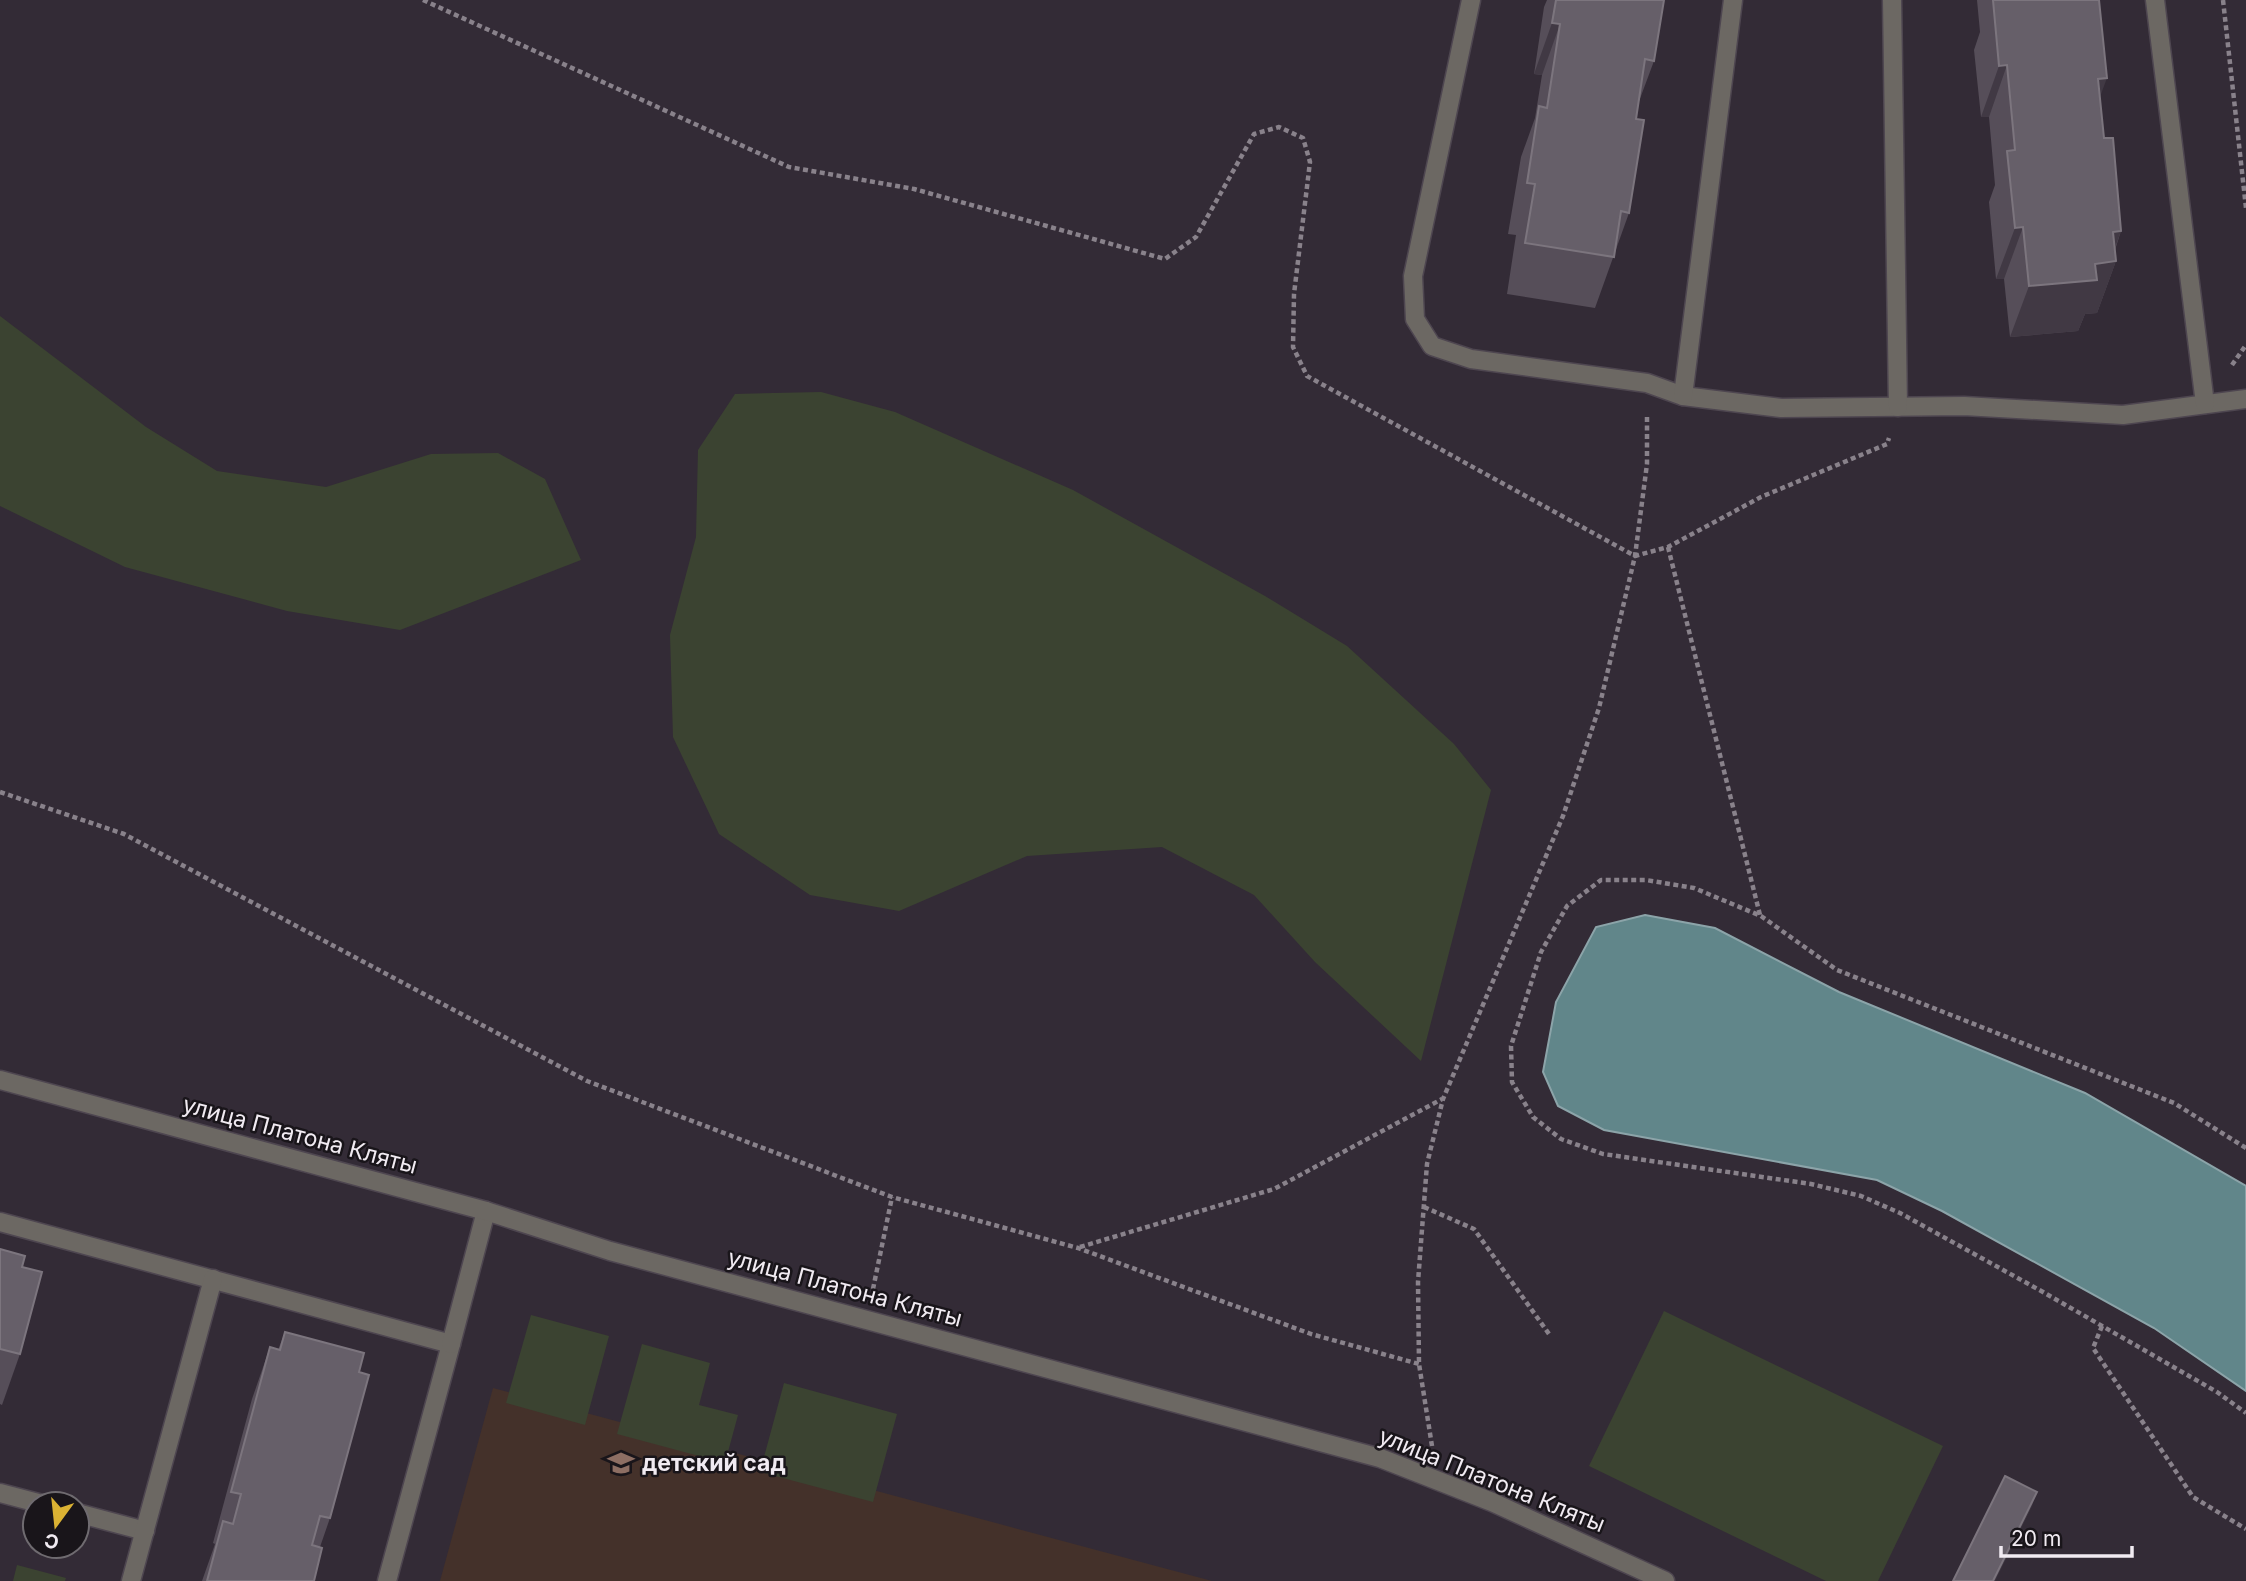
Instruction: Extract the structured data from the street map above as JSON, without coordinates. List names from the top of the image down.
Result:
{
  "streets": {
    "street": ["улица Платона Кляты"]
  },
  "places": {
    "school or university": ["детский сад"]
  },
  "scale_bar": "20 m",
  "north": "bottom"
}
